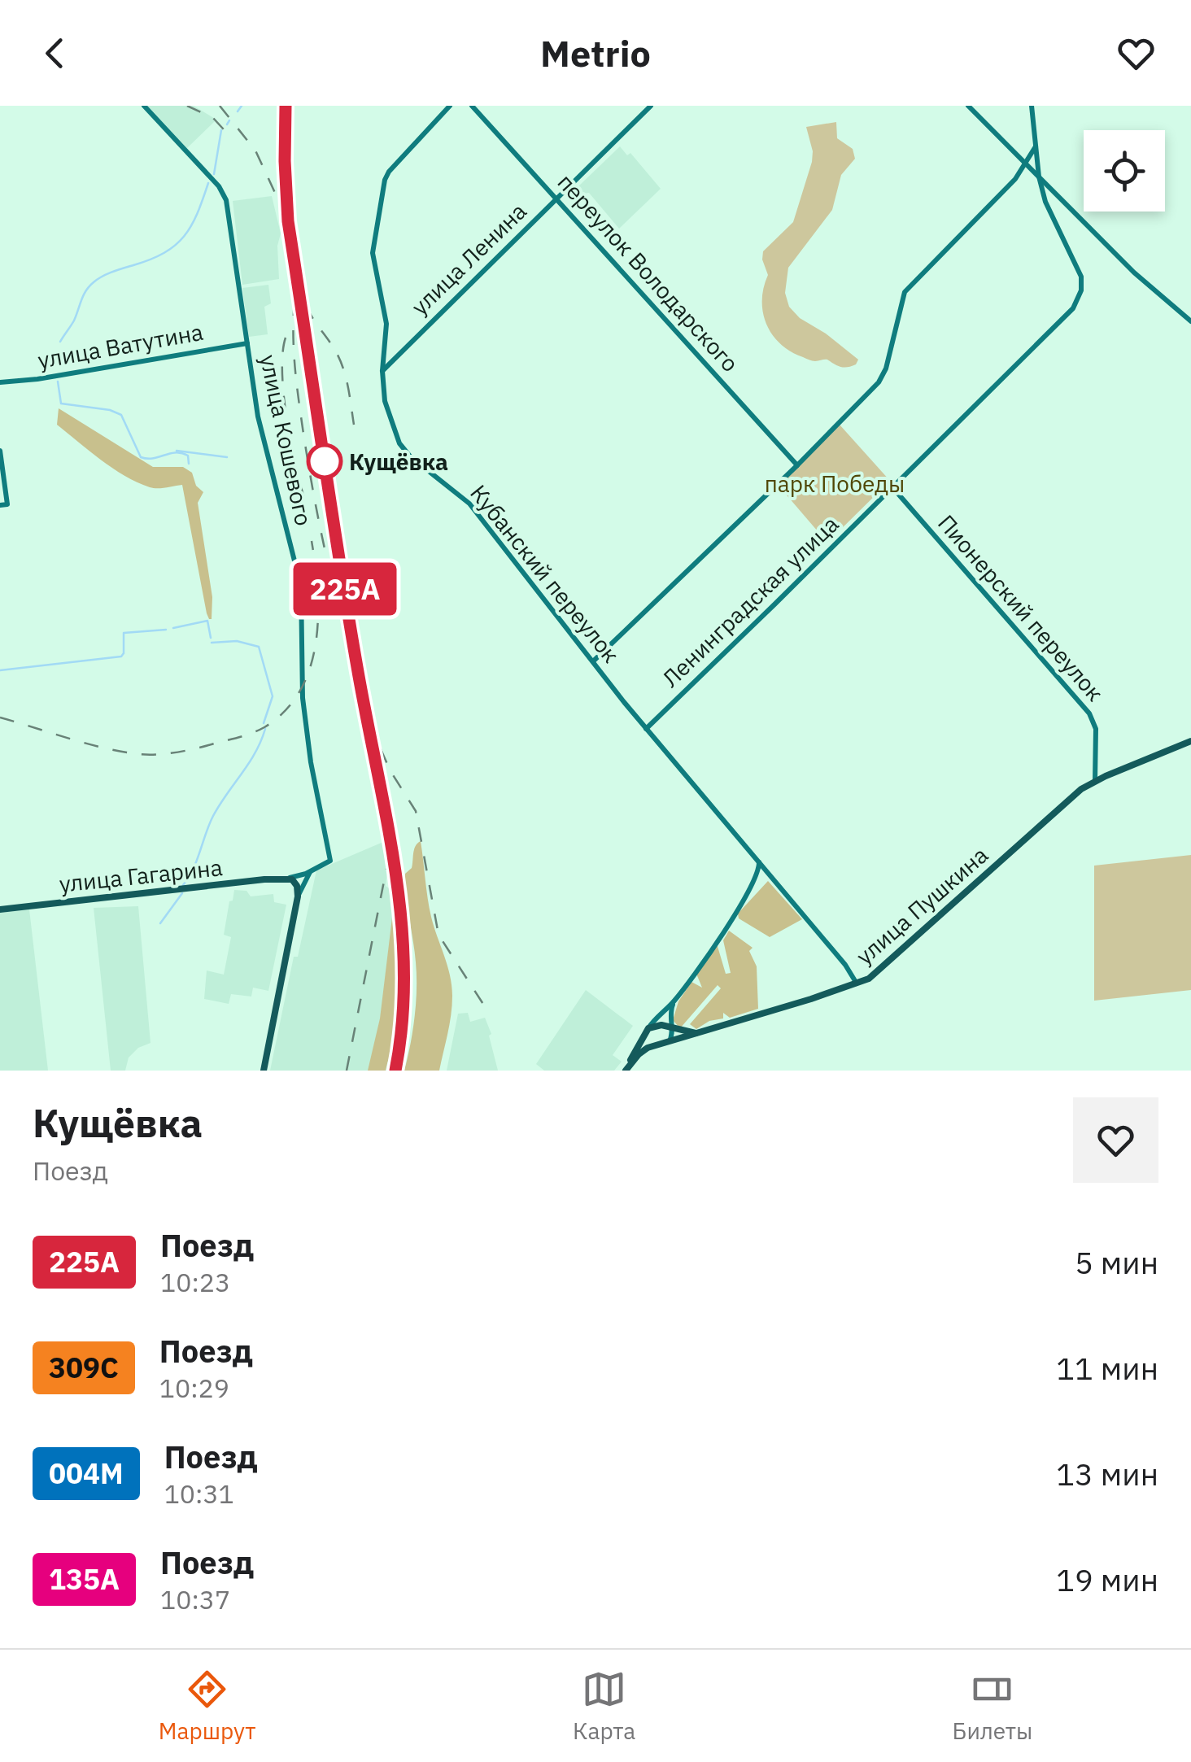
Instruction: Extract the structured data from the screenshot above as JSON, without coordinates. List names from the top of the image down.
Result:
{
  "streets": {
    "main road": ["улица Гагарина", "улица Пушкина"],
    "street": [
      "улица Ленина",
      "переулок Володарского",
      "улица Ватутина",
      "улица Кошевого",
      "Кубанский переулок",
      "Ленинградская улица",
      "Пионерский переулок"
    ]
  },
  "crossings": [
    ["улица Ленина", "переулок Володарского"],
    ["улица Ленина", "Кубанский переулок"],
    ["улица Ватутина", "улица Кошевого"],
    ["улица Кошевого", "улица Гагарина"],
    ["Кубанский переулок", "Ленинградская улица"],
    ["Кубанский переулок", "улица Пушкина"],
    ["Ленинградская улица", "Пионерский переулок"],
    ["Пионерский переулок", "улица Пушкина"]
  ],
  "parks": ["парк Победы"],
  "places": ["Кущёвка"],
  "page": {
    "header": "Metrio",
    "on_map": "225А",
    "heading": ["Кущёвка", "Поезд"],
    "list": [
      {
        "mark": "225А",
        "name": "Поезд",
        "note": "10:23",
        "value": "5 мин"
      },
      {
        "mark": "309С",
        "name": "Поезд",
        "note": "10:29",
        "value": "11 мин"
      },
      {
        "mark": "004М",
        "name": "Поезд",
        "note": "10:31",
        "value": "13 мин"
      },
      {
        "mark": "135А",
        "name": "Поезд",
        "note": "10:37",
        "value": "19 мин"
      }
    ],
    "tabs": ["Маршрут", "Карта", "Билеты"]
  }
}
